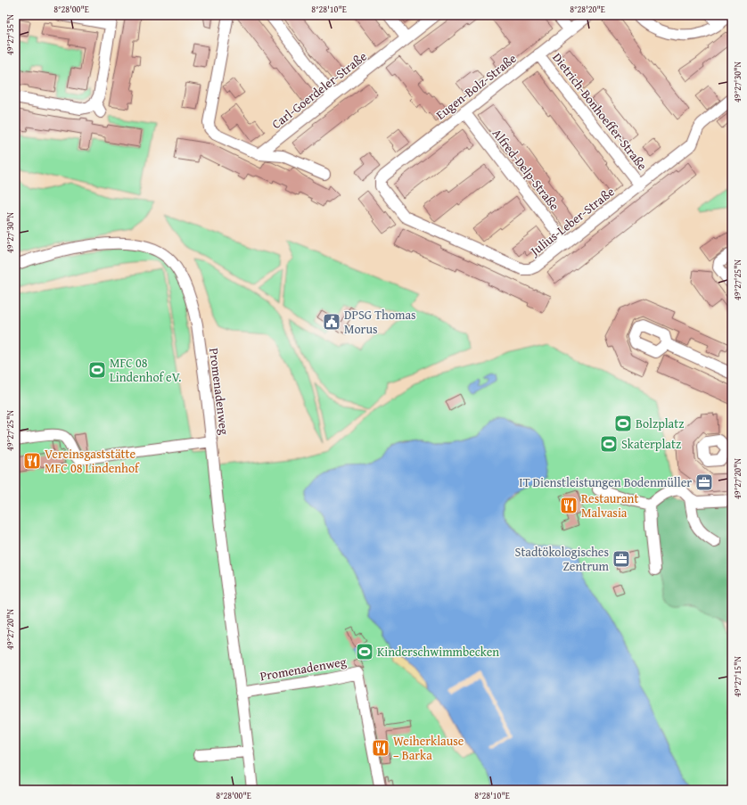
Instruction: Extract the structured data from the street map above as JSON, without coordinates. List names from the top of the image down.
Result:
{
  "streets": {
    "street": [
      "Eugen-Bolz-Straße",
      "Carl-Goerdeler-Straße",
      "Dietrich-Bonhoeffer-Straße",
      "Alfred-Delp-Straße",
      "Julius-Leber-Straße",
      "Promenadenweg"
    ]
  },
  "crossings": [
    ["Eugen-Bolz-Straße", "Dietrich-Bonhoeffer-Straße"],
    ["Eugen-Bolz-Straße", "Alfred-Delp-Straße"],
    ["Eugen-Bolz-Straße", "Julius-Leber-Straße"],
    ["Dietrich-Bonhoeffer-Straße", "Julius-Leber-Straße"],
    ["Alfred-Delp-Straße", "Julius-Leber-Straße"]
  ],
  "places": {
    "public building": ["DPSG Thomas Morus"],
    "sports": [
      "MFC 08 Lindenhof eV.",
      "Bolzplatz",
      "Skaterplatz",
      "Kinderschwimmbecken"
    ],
    "restaurant": ["Vereinsgaststätte MFC 08 Lindenhof", "Restaurant Malvasia", "Weiherklause – Barka"],
    "office": ["IT Dienstleistungen Bodenmüller", "Stadtökologisches Zentrum"]
  },
  "coordinates": [
    "8°28'00\"E",
    "8°28'10\"E",
    "8°28'20\"E",
    "49°27'35\"N",
    "49°27'30\"N",
    "49°27'25\"N",
    "49°27'20\"N",
    "49°27'15\"N"
  ]
}
